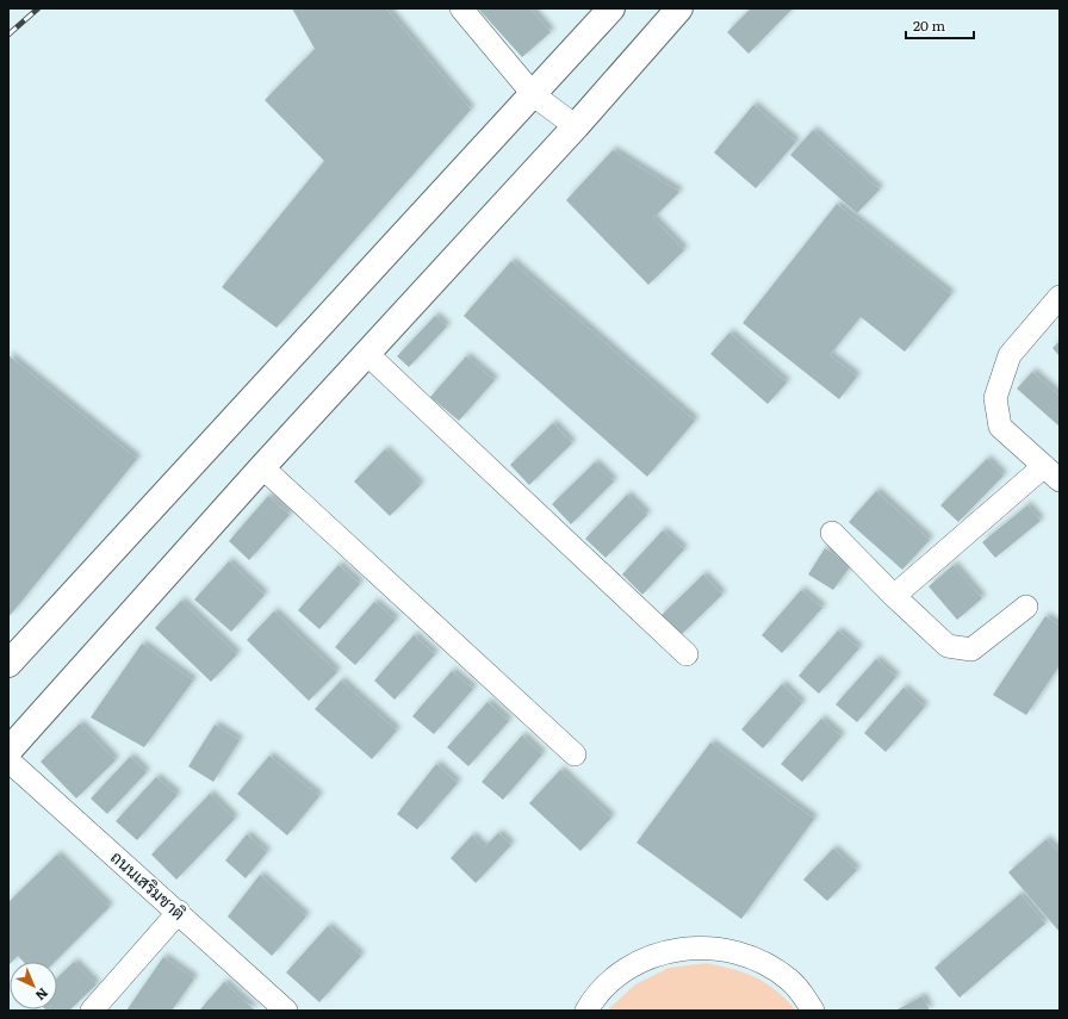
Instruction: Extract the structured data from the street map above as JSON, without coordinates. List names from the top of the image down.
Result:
{
  "streets": {
    "street": ["ถนนเสริมชาติ"]
  },
  "scale_bar": "20 m",
  "north": "bottom right"
}
